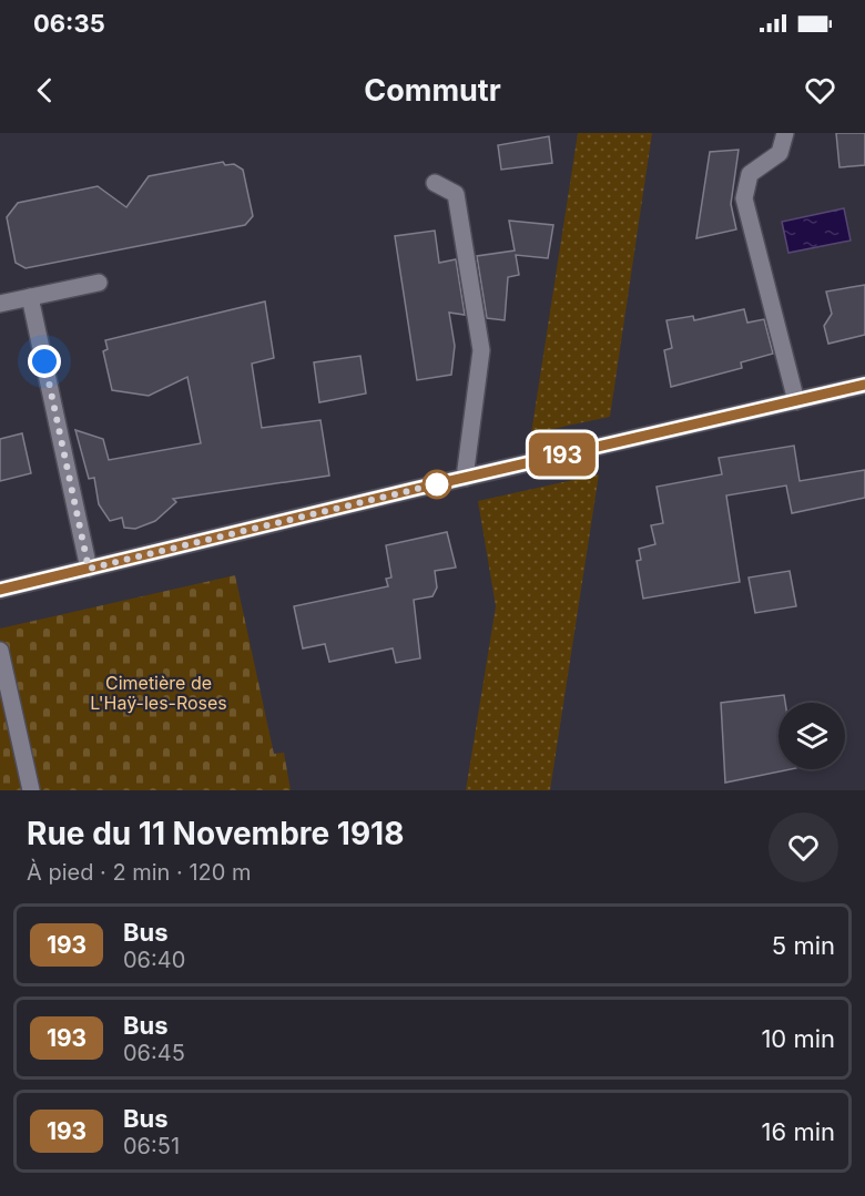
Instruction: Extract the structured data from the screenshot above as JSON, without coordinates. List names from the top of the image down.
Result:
{
  "parks": ["Cimetière de L'Haÿ-les-Roses"],
  "lines": ["bus line 193"],
  "page": {
    "status": "06:35",
    "header": "Commutr",
    "on_map": "193",
    "heading": ["Rue du 11 Novembre 1918", "À pied · 2 min · 120 m"],
    "list": [
      {
        "mark": "193",
        "name": "Bus",
        "note": "06:40",
        "value": "5 min"
      },
      {
        "mark": "193",
        "name": "Bus",
        "note": "06:45",
        "value": "10 min"
      },
      {
        "mark": "193",
        "name": "Bus",
        "note": "06:51",
        "value": "16 min"
      }
    ]
  }
}
